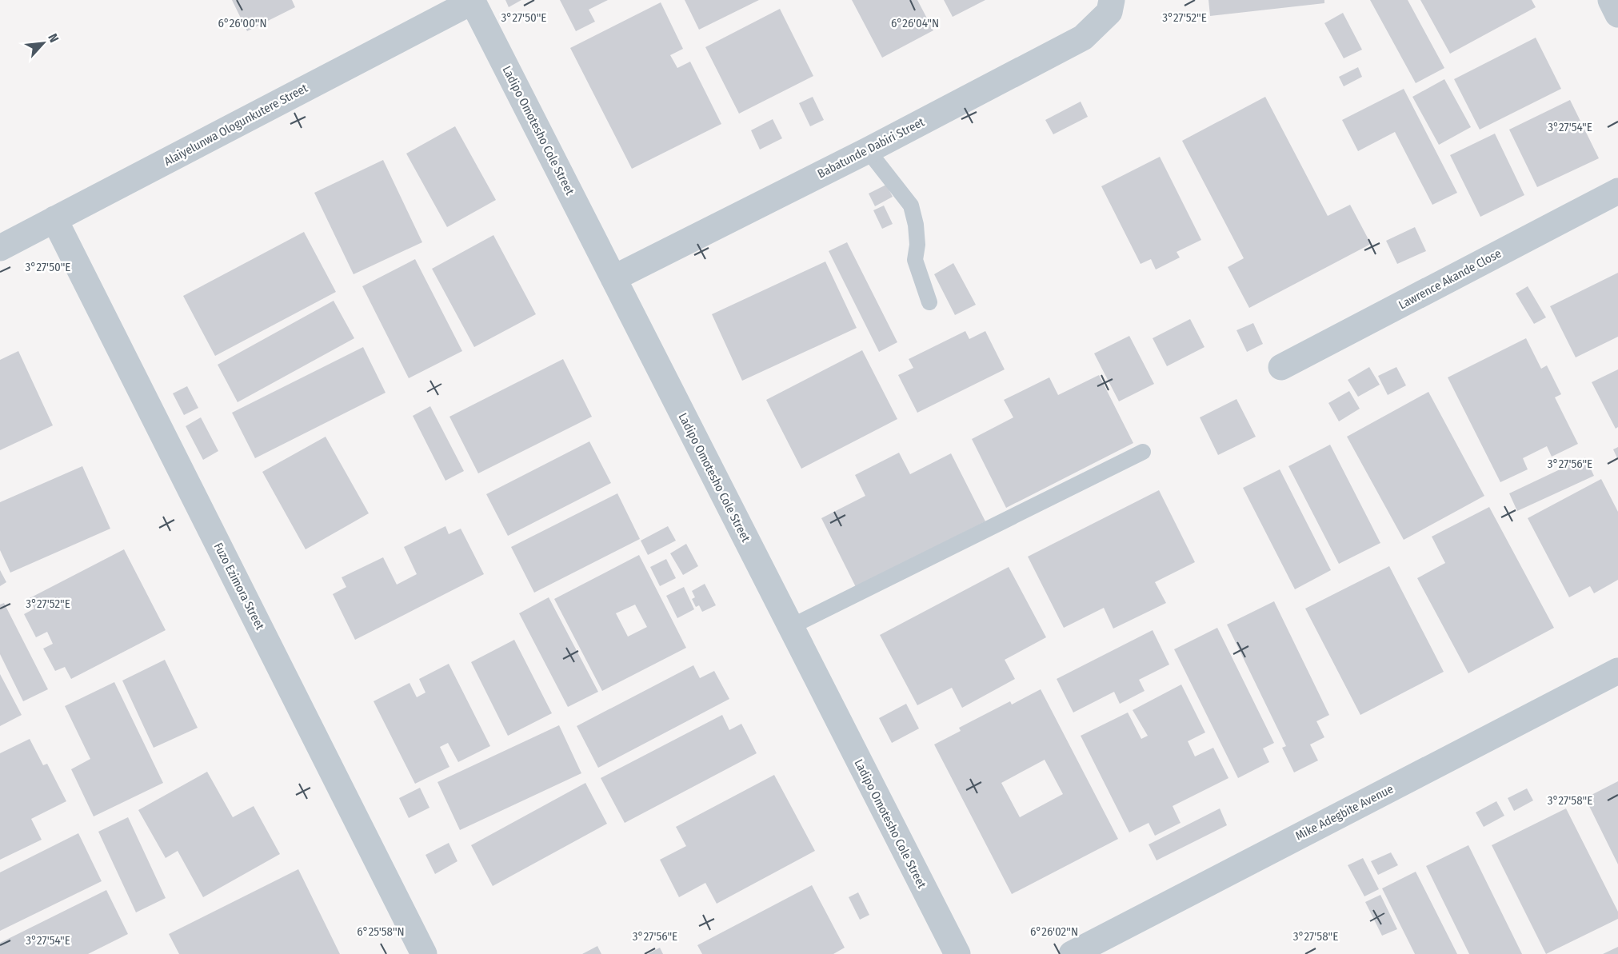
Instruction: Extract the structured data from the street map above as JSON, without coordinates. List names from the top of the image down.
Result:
{
  "streets": {
    "street": [
      "Alaiyelunwa Ologunkutere Street",
      "Ladipo Omotesho Cole Street",
      "Babatunde Dabiri Street",
      "Lawrence Akande Close",
      "Fuzo Ezimora Street",
      "Mike Adegbite Avenue"
    ]
  },
  "crossings": [
    ["Alaiyelunwa Ologunkutere Street", "Ladipo Omotesho Cole Street"],
    ["Alaiyelunwa Ologunkutere Street", "Fuzo Ezimora Street"],
    ["Ladipo Omotesho Cole Street", "Babatunde Dabiri Street"]
  ],
  "north": "top right",
  "coordinates": [
    "3°27'50\"E",
    "3°27'52\"E",
    "6°26'00\"N",
    "6°26'04\"N",
    "3°27'54\"E",
    "3°27'56\"E",
    "3°27'58\"E",
    "6°25'58\"N",
    "6°26'02\"N"
  ]
}
